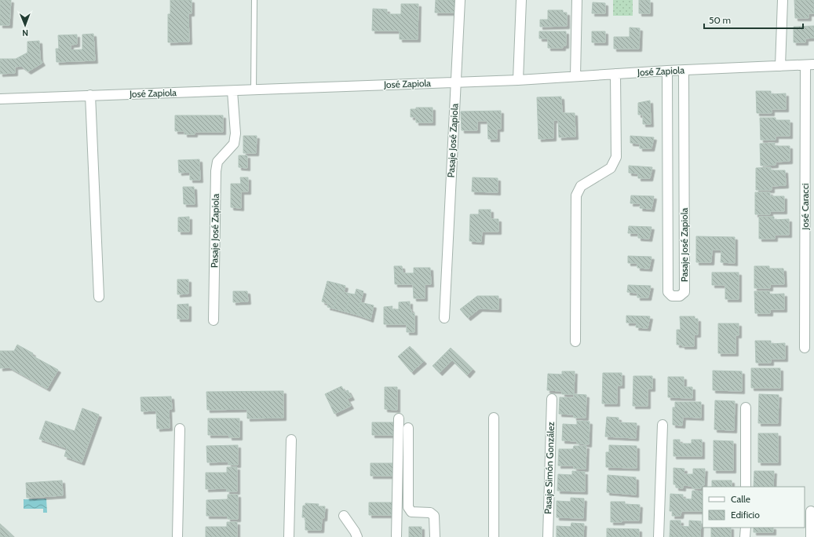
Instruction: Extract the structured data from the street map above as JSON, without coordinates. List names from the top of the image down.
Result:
{
  "streets": {
    "street": [
      "José Zapiola",
      "Pasaje José Zapiola",
      "José Caracci",
      "Pasaje Simón González"
    ]
  },
  "crossings": [
    ["José Zapiola", "Pasaje José Zapiola"],
    ["José Zapiola", "José Caracci"]
  ],
  "legend": ["Calle", "Edificio"],
  "scale_bar": "50 m",
  "north": "bottom"
}
